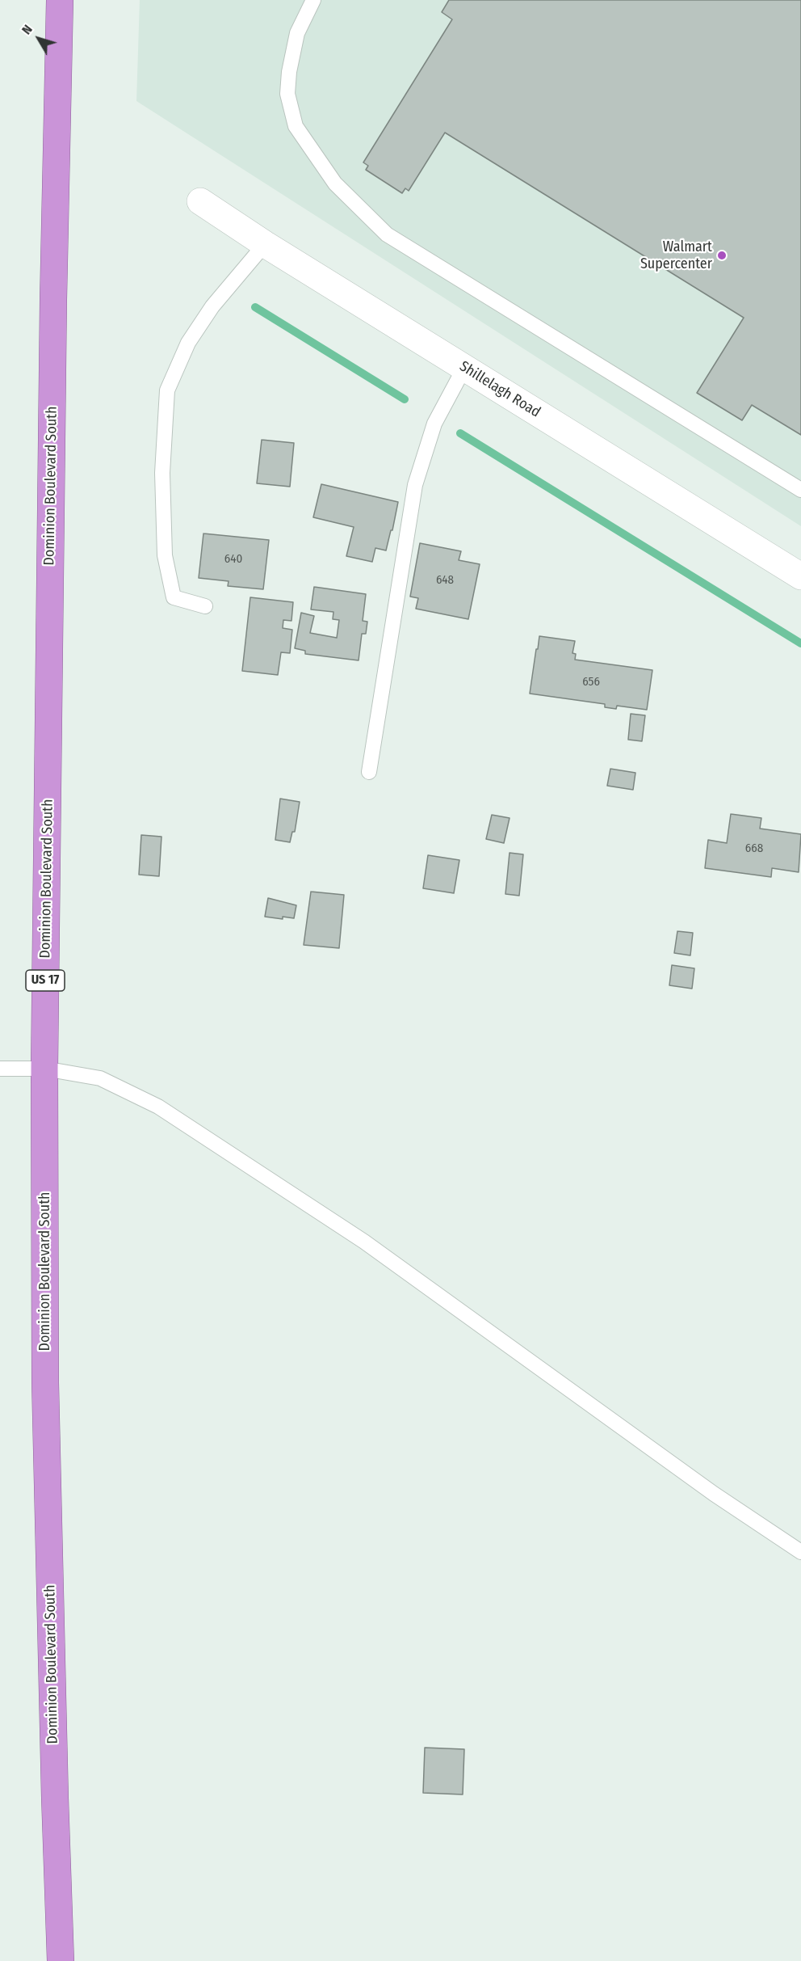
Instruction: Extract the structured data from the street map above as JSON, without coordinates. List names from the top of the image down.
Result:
{
  "streets": {
    "highway": ["Dominion Boulevard South", "US 17"],
    "street": ["Shillelagh Road"]
  },
  "places": ["Walmart Supercenter"],
  "house_numbers": [
    "640",
    "648",
    "656",
    "668"
  ],
  "north": "top left"
}
